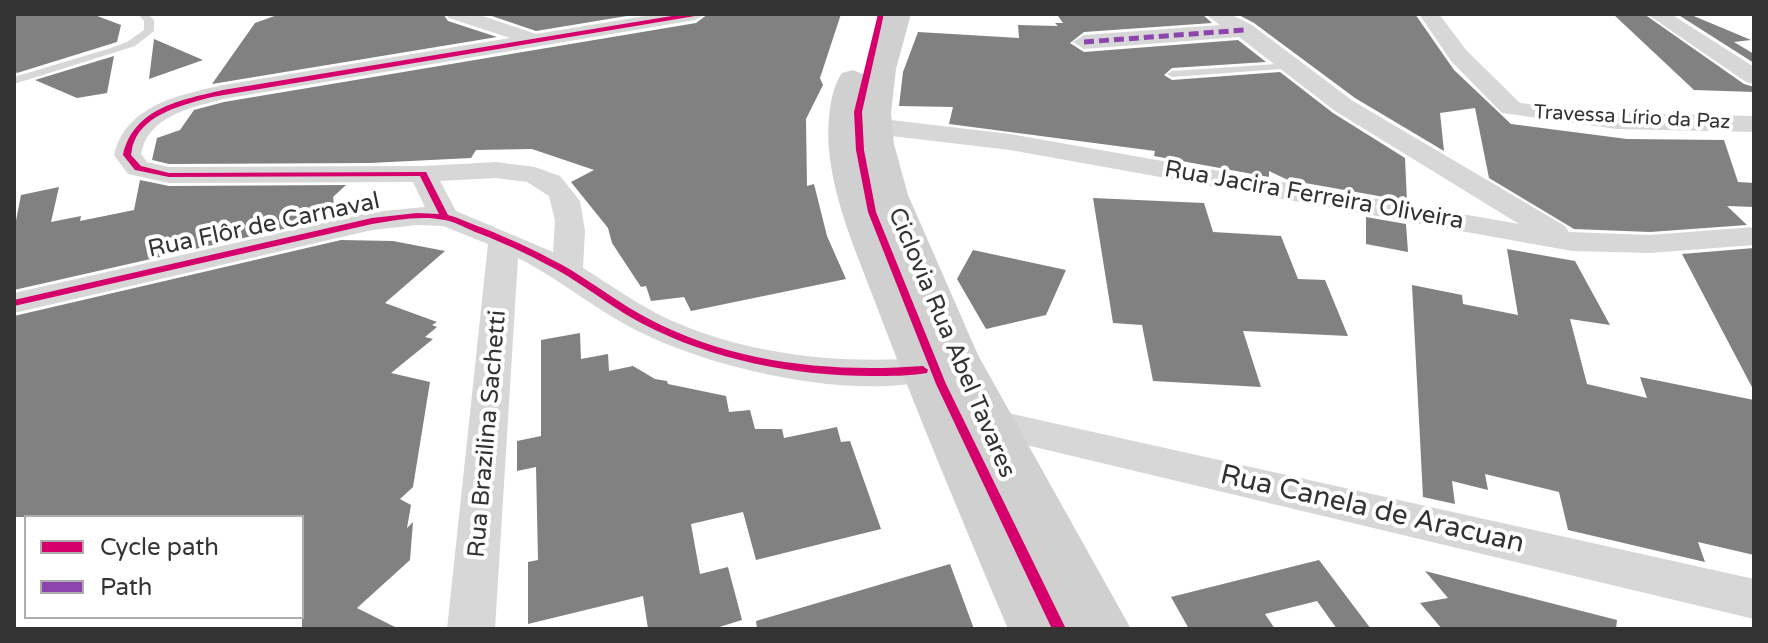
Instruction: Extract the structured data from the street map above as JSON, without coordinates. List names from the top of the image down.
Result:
{
  "streets": {
    "street": [
      "Travessa Lírio da Paz",
      "Rua Jacira Ferreira Oliveira",
      "Rua Flôr de Carnaval",
      "Rua Brazilina Sachetti",
      "Rua Canela de Aracuan"
    ],
    "cycle path": ["Ciclovia Rua Abel Tavares"]
  },
  "crossings": [
    ["Rua Flôr de Carnaval", "Rua Brazilina Sachetti"]
  ],
  "legend": ["Cycle path", "Path"]
}
